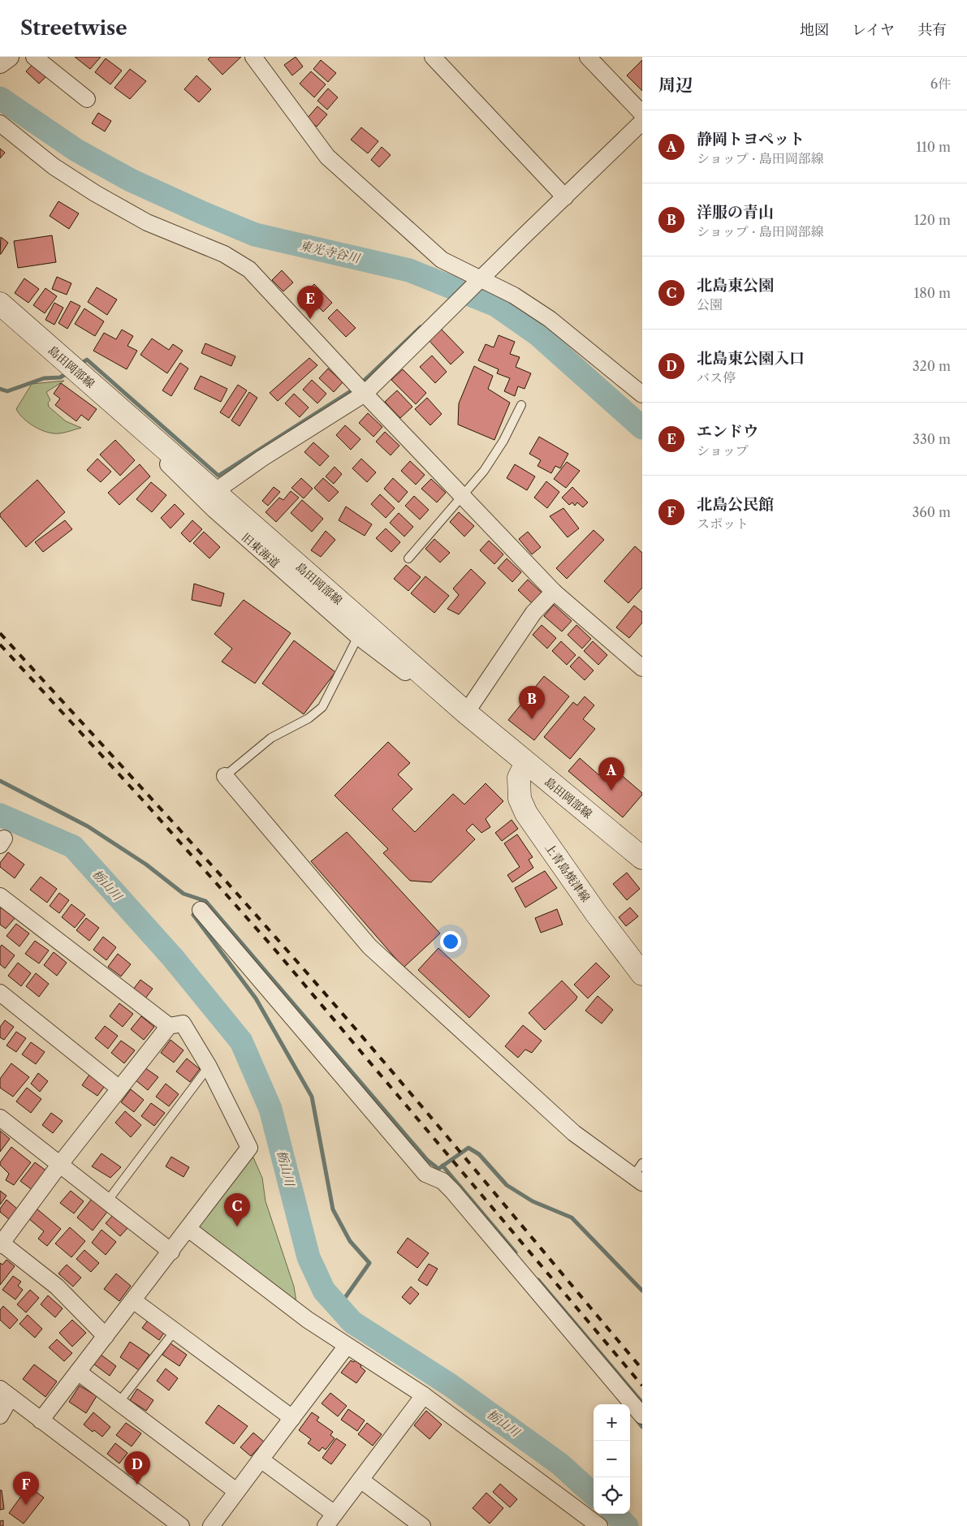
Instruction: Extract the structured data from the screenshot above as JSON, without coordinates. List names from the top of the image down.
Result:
{
  "streets": {
    "main road": ["島田岡部線", "上青島焼津線"],
    "street": ["旧東海道"]
  },
  "crossings": [
    ["島田岡部線", "旧東海道"],
    ["島田岡部線", "上青島焼津線"]
  ],
  "water": ["東光寺谷川", "栃山川"],
  "page": {
    "header": "Streetwise",
    "nav": ["地図", "レイヤ", "共有"],
    "heading": ["周辺", "6件"],
    "list": [
      {
        "mark": "A",
        "name": "静岡トヨペット",
        "note": "ショップ · 島田岡部線",
        "value": "110 m"
      },
      {
        "mark": "B",
        "name": "洋服の青山",
        "note": "ショップ · 島田岡部線",
        "value": "120 m"
      },
      {
        "mark": "C",
        "name": "北島東公園",
        "note": "公園",
        "value": "180 m"
      },
      {
        "mark": "D",
        "name": "北島東公園入口",
        "note": "バス停",
        "value": "320 m"
      },
      {
        "mark": "E",
        "name": "エンドウ",
        "note": "ショップ",
        "value": "330 m"
      },
      {
        "mark": "F",
        "name": "北島公民館",
        "note": "スポット",
        "value": "360 m"
      }
    ],
    "pins": [
      "E",
      "B",
      "A",
      "C",
      "D",
      "F"
    ],
    "map_buttons": ["+", "−"]
  }
}
